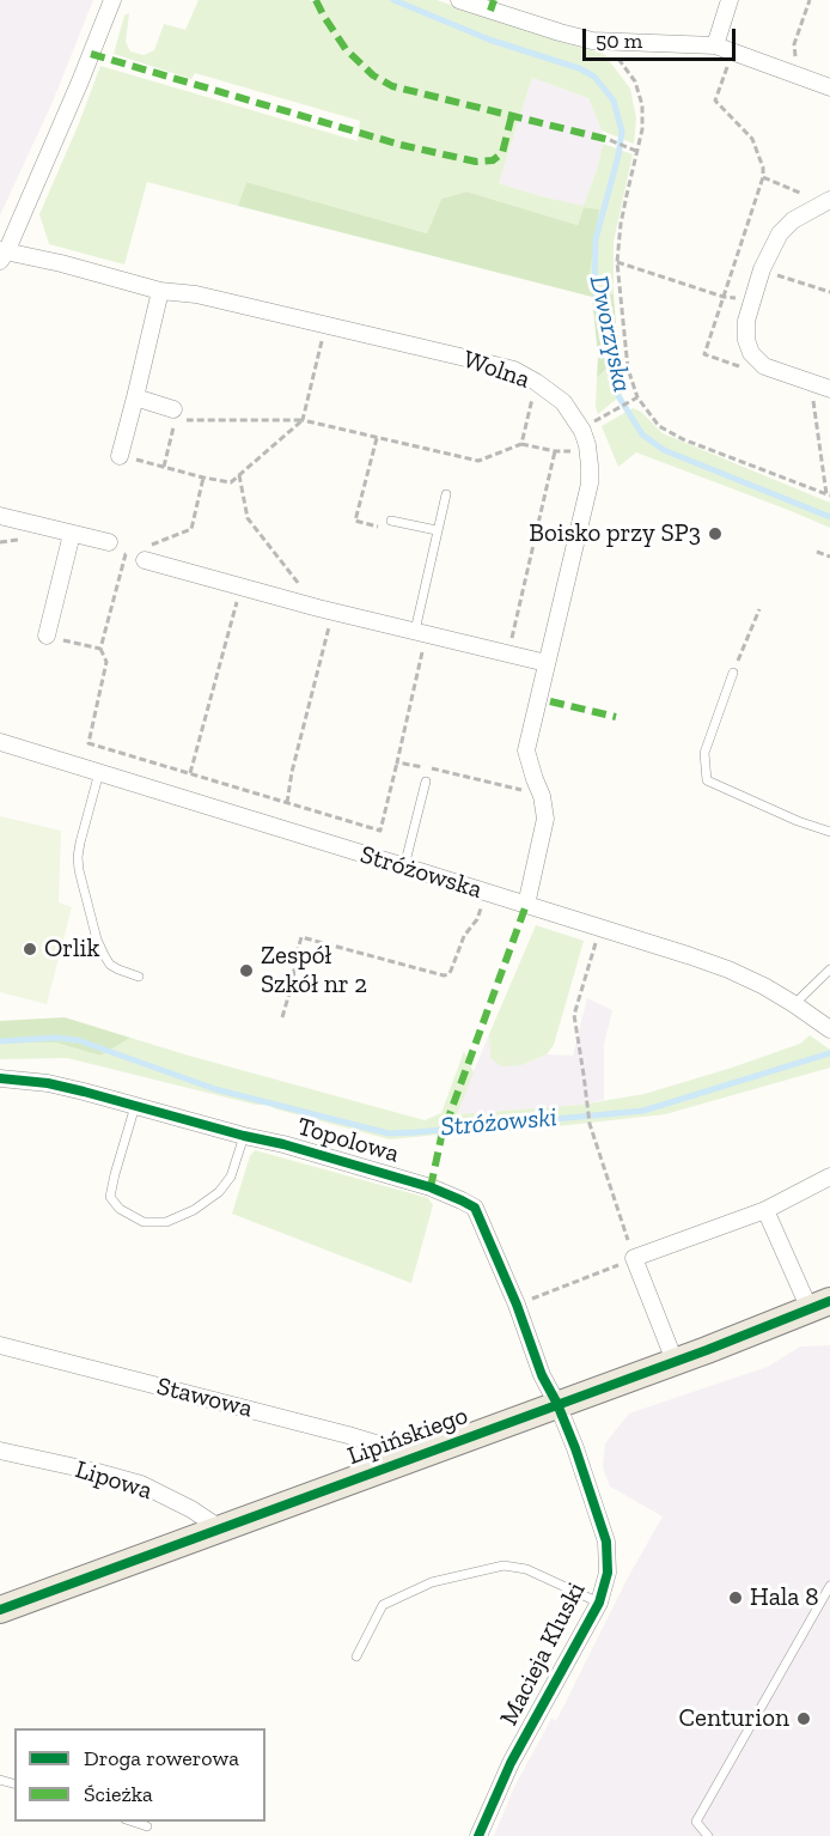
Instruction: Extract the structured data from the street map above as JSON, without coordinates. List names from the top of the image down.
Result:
{
  "streets": {
    "main road": ["Lipińskiego"],
    "street": [
      "Wolna",
      "Stróżowska",
      "Topolowa",
      "Stawowa",
      "Lipowa",
      "Macieja Kluski"
    ]
  },
  "crossings": [
    ["Wolna", "Stróżowska"],
    ["Topolowa", "Lipińskiego"],
    ["Topolowa", "Macieja Kluski"],
    ["Stawowa", "Lipińskiego"],
    ["Lipińskiego", "Lipowa"],
    ["Lipińskiego", "Macieja Kluski"]
  ],
  "water": ["Dworzyska", "Stróżowski"],
  "places": [
    "Boisko przy SP3",
    "Orlik",
    "Zespół Szkół nr 2",
    "Hala 8",
    "Centurion"
  ],
  "legend": ["Droga rowerowa", "Ścieżka"],
  "scale_bar": "50 m"
}
